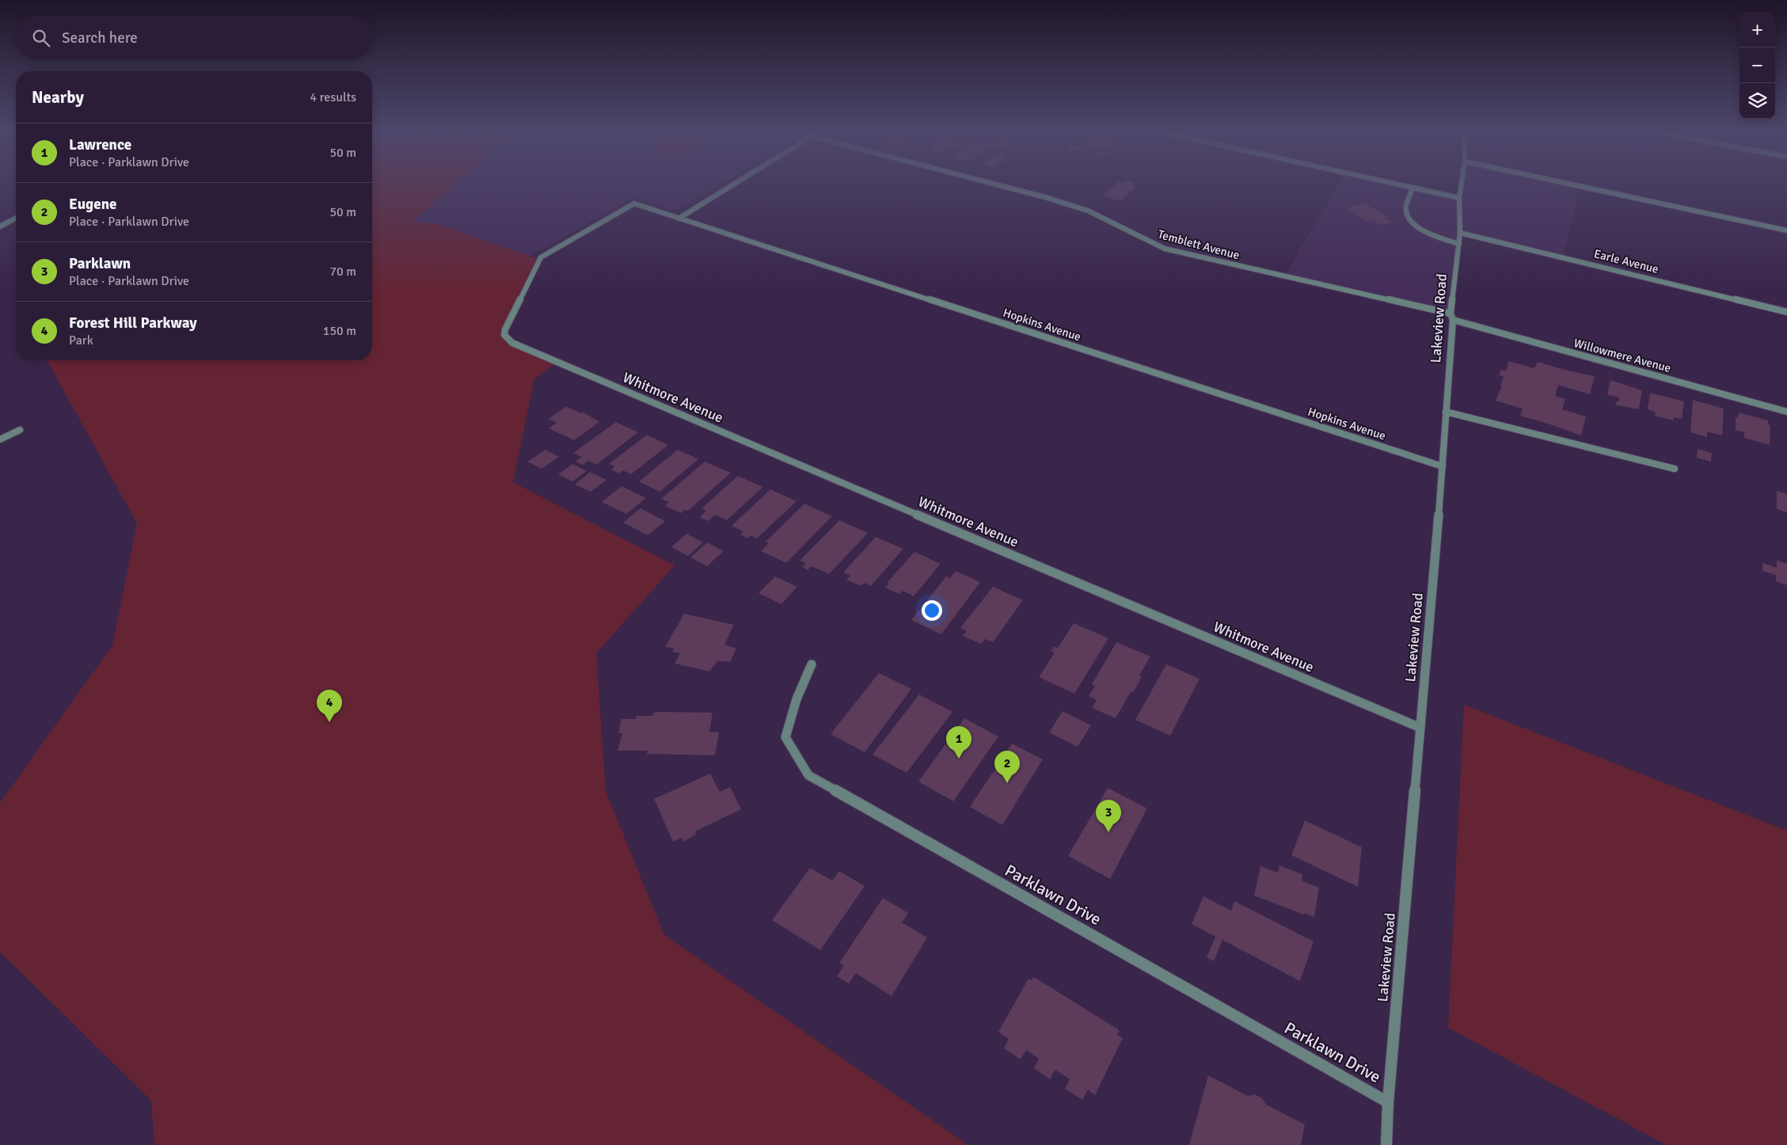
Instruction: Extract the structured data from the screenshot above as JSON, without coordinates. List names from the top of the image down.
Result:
{
  "streets": {
    "street": [
      "Temblett Avenue",
      "Earle Avenue",
      "Lakeview Road",
      "Hopkins Avenue",
      "Willowmere Avenue",
      "Whitmore Avenue",
      "Parklawn Drive"
    ]
  },
  "crossings": [
    ["Temblett Avenue", "Lakeview Road"],
    ["Temblett Avenue", "Willowmere Avenue"],
    ["Earle Avenue", "Lakeview Road"],
    ["Lakeview Road", "Hopkins Avenue"],
    ["Lakeview Road", "Willowmere Avenue"],
    ["Lakeview Road", "Whitmore Avenue"],
    ["Lakeview Road", "Parklawn Drive"],
    ["Hopkins Avenue", "Whitmore Avenue"]
  ],
  "page": {
    "map_buttons": ["+", "−"],
    "search": "Search here",
    "heading": ["Nearby", "4 results"],
    "list": [
      {
        "mark": "1",
        "name": "Lawrence",
        "note": "Place · Parklawn Drive",
        "value": "50 m"
      },
      {
        "mark": "2",
        "name": "Eugene",
        "note": "Place · Parklawn Drive",
        "value": "50 m"
      },
      {
        "mark": "3",
        "name": "Parklawn",
        "note": "Place · Parklawn Drive",
        "value": "70 m"
      },
      {
        "mark": "4",
        "name": "Forest Hill Parkway",
        "note": "Park",
        "value": "150 m"
      }
    ],
    "pins": [
      "4",
      "1",
      "2",
      "3"
    ]
  }
}
